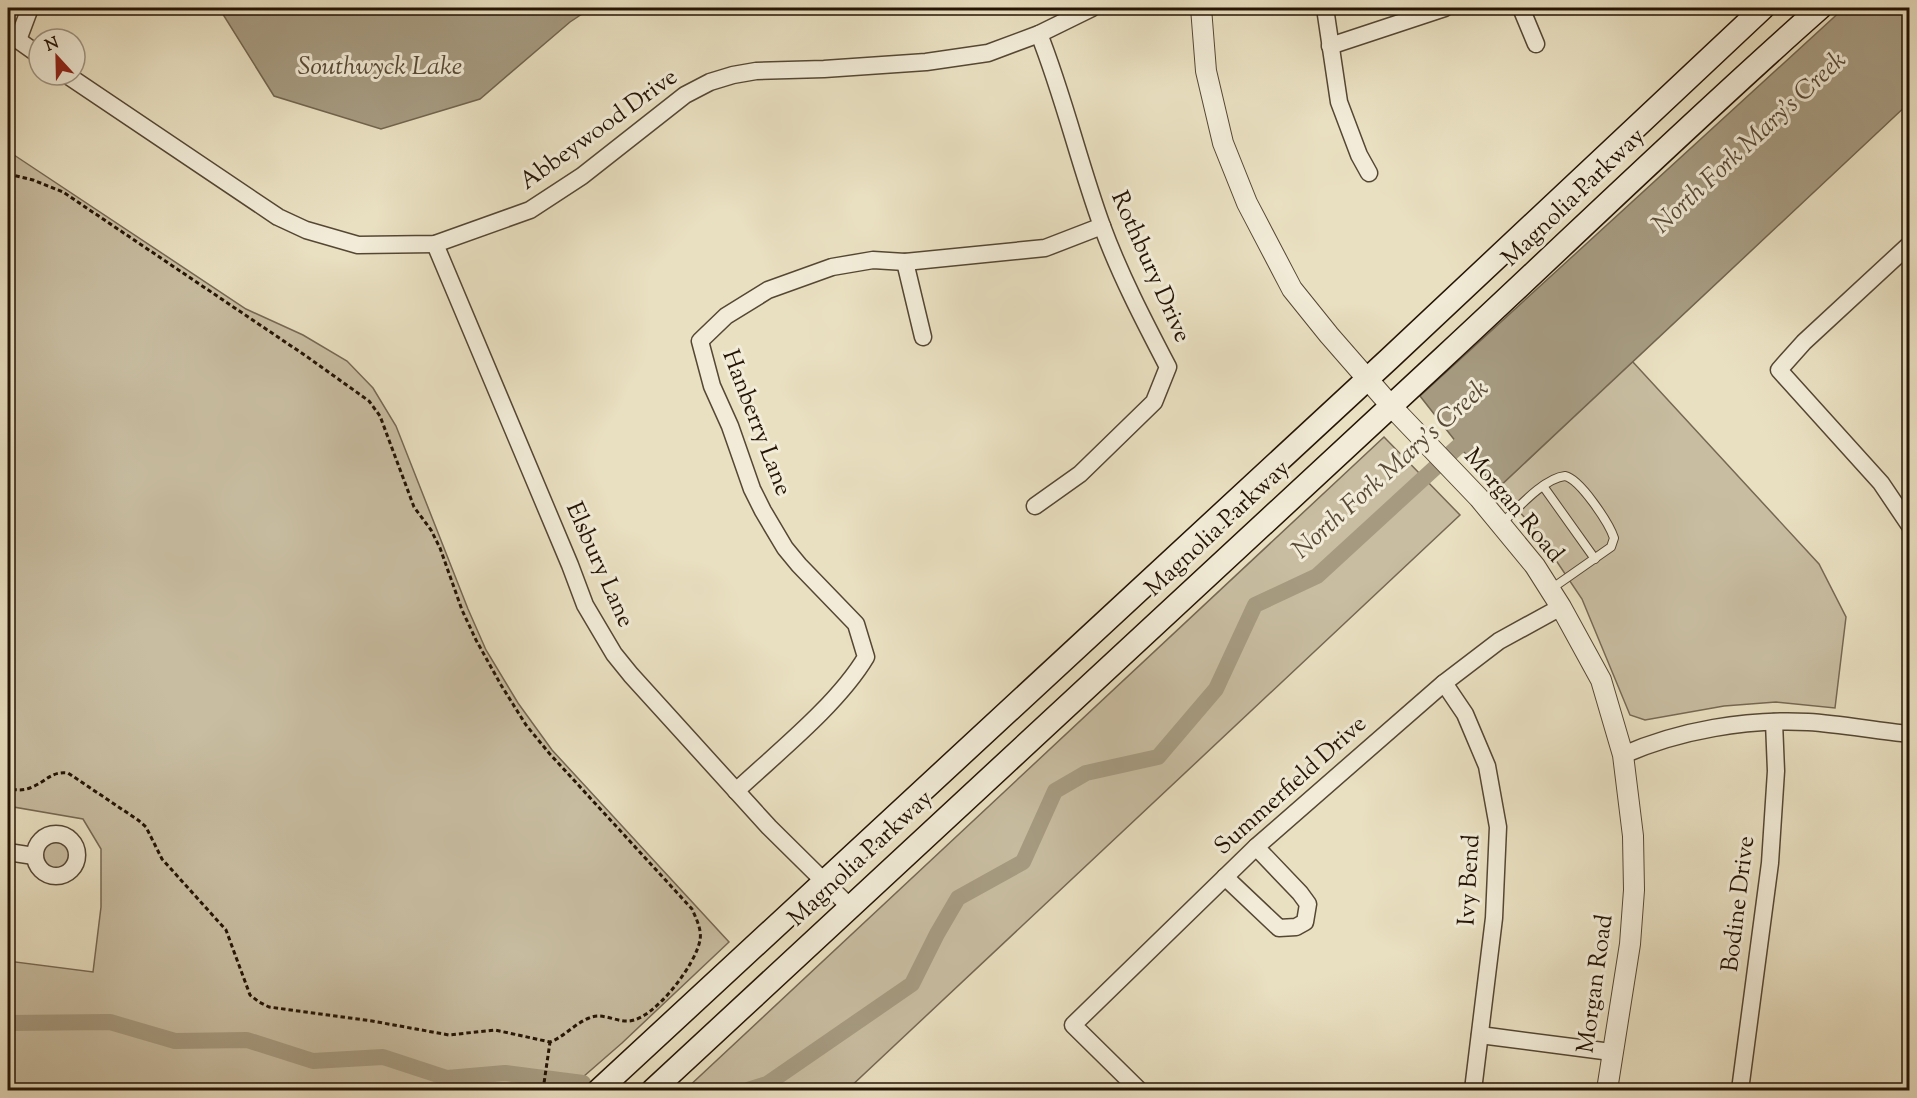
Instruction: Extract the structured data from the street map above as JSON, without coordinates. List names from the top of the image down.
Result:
{
  "streets": {
    "main road": ["Magnolia Parkway"],
    "street": [
      "Abbeywood Drive",
      "Rothbury Drive",
      "Hanberry Lane",
      "Morgan Road",
      "Elsbury Lane",
      "Summerfield Drive",
      "Ivy Bend",
      "Bodine Drive"
    ]
  },
  "crossings": [
    ["Abbeywood Drive", "Rothbury Drive"],
    ["Abbeywood Drive", "Elsbury Lane"],
    ["Magnolia Parkway", "Morgan Road"],
    ["Magnolia Parkway", "Elsbury Lane"],
    ["Rothbury Drive", "Hanberry Lane"],
    ["Hanberry Lane", "Elsbury Lane"],
    ["Morgan Road", "Summerfield Drive"],
    ["Summerfield Drive", "Ivy Bend"]
  ],
  "water": ["Southwyck Lake", "North Fork Mary's Creek"],
  "north": "top"
}
